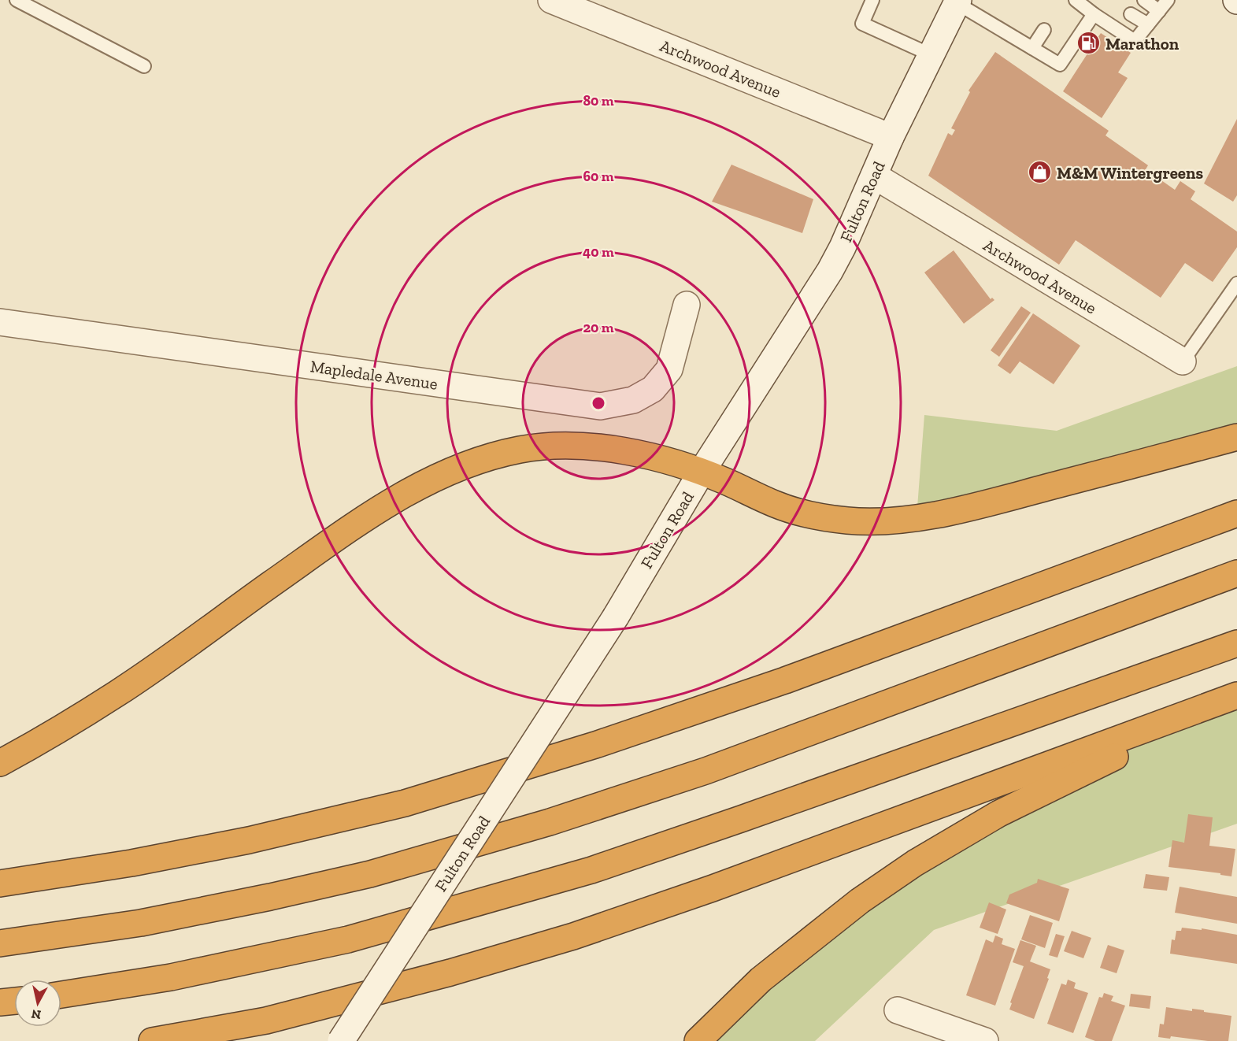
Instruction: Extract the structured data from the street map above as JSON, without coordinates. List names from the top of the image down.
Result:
{
  "streets": {
    "street": ["Archwood Avenue", "Fulton Road", "Mapledale Avenue"]
  },
  "crossings": [
    ["Archwood Avenue", "Fulton Road"]
  ],
  "places": {
    "fuel station": ["Marathon"],
    "shop": ["M&M Wintergreens"]
  },
  "north": "bottom",
  "rings": [
    "80 m",
    "60 m",
    "40 m",
    "20 m"
  ]
}
